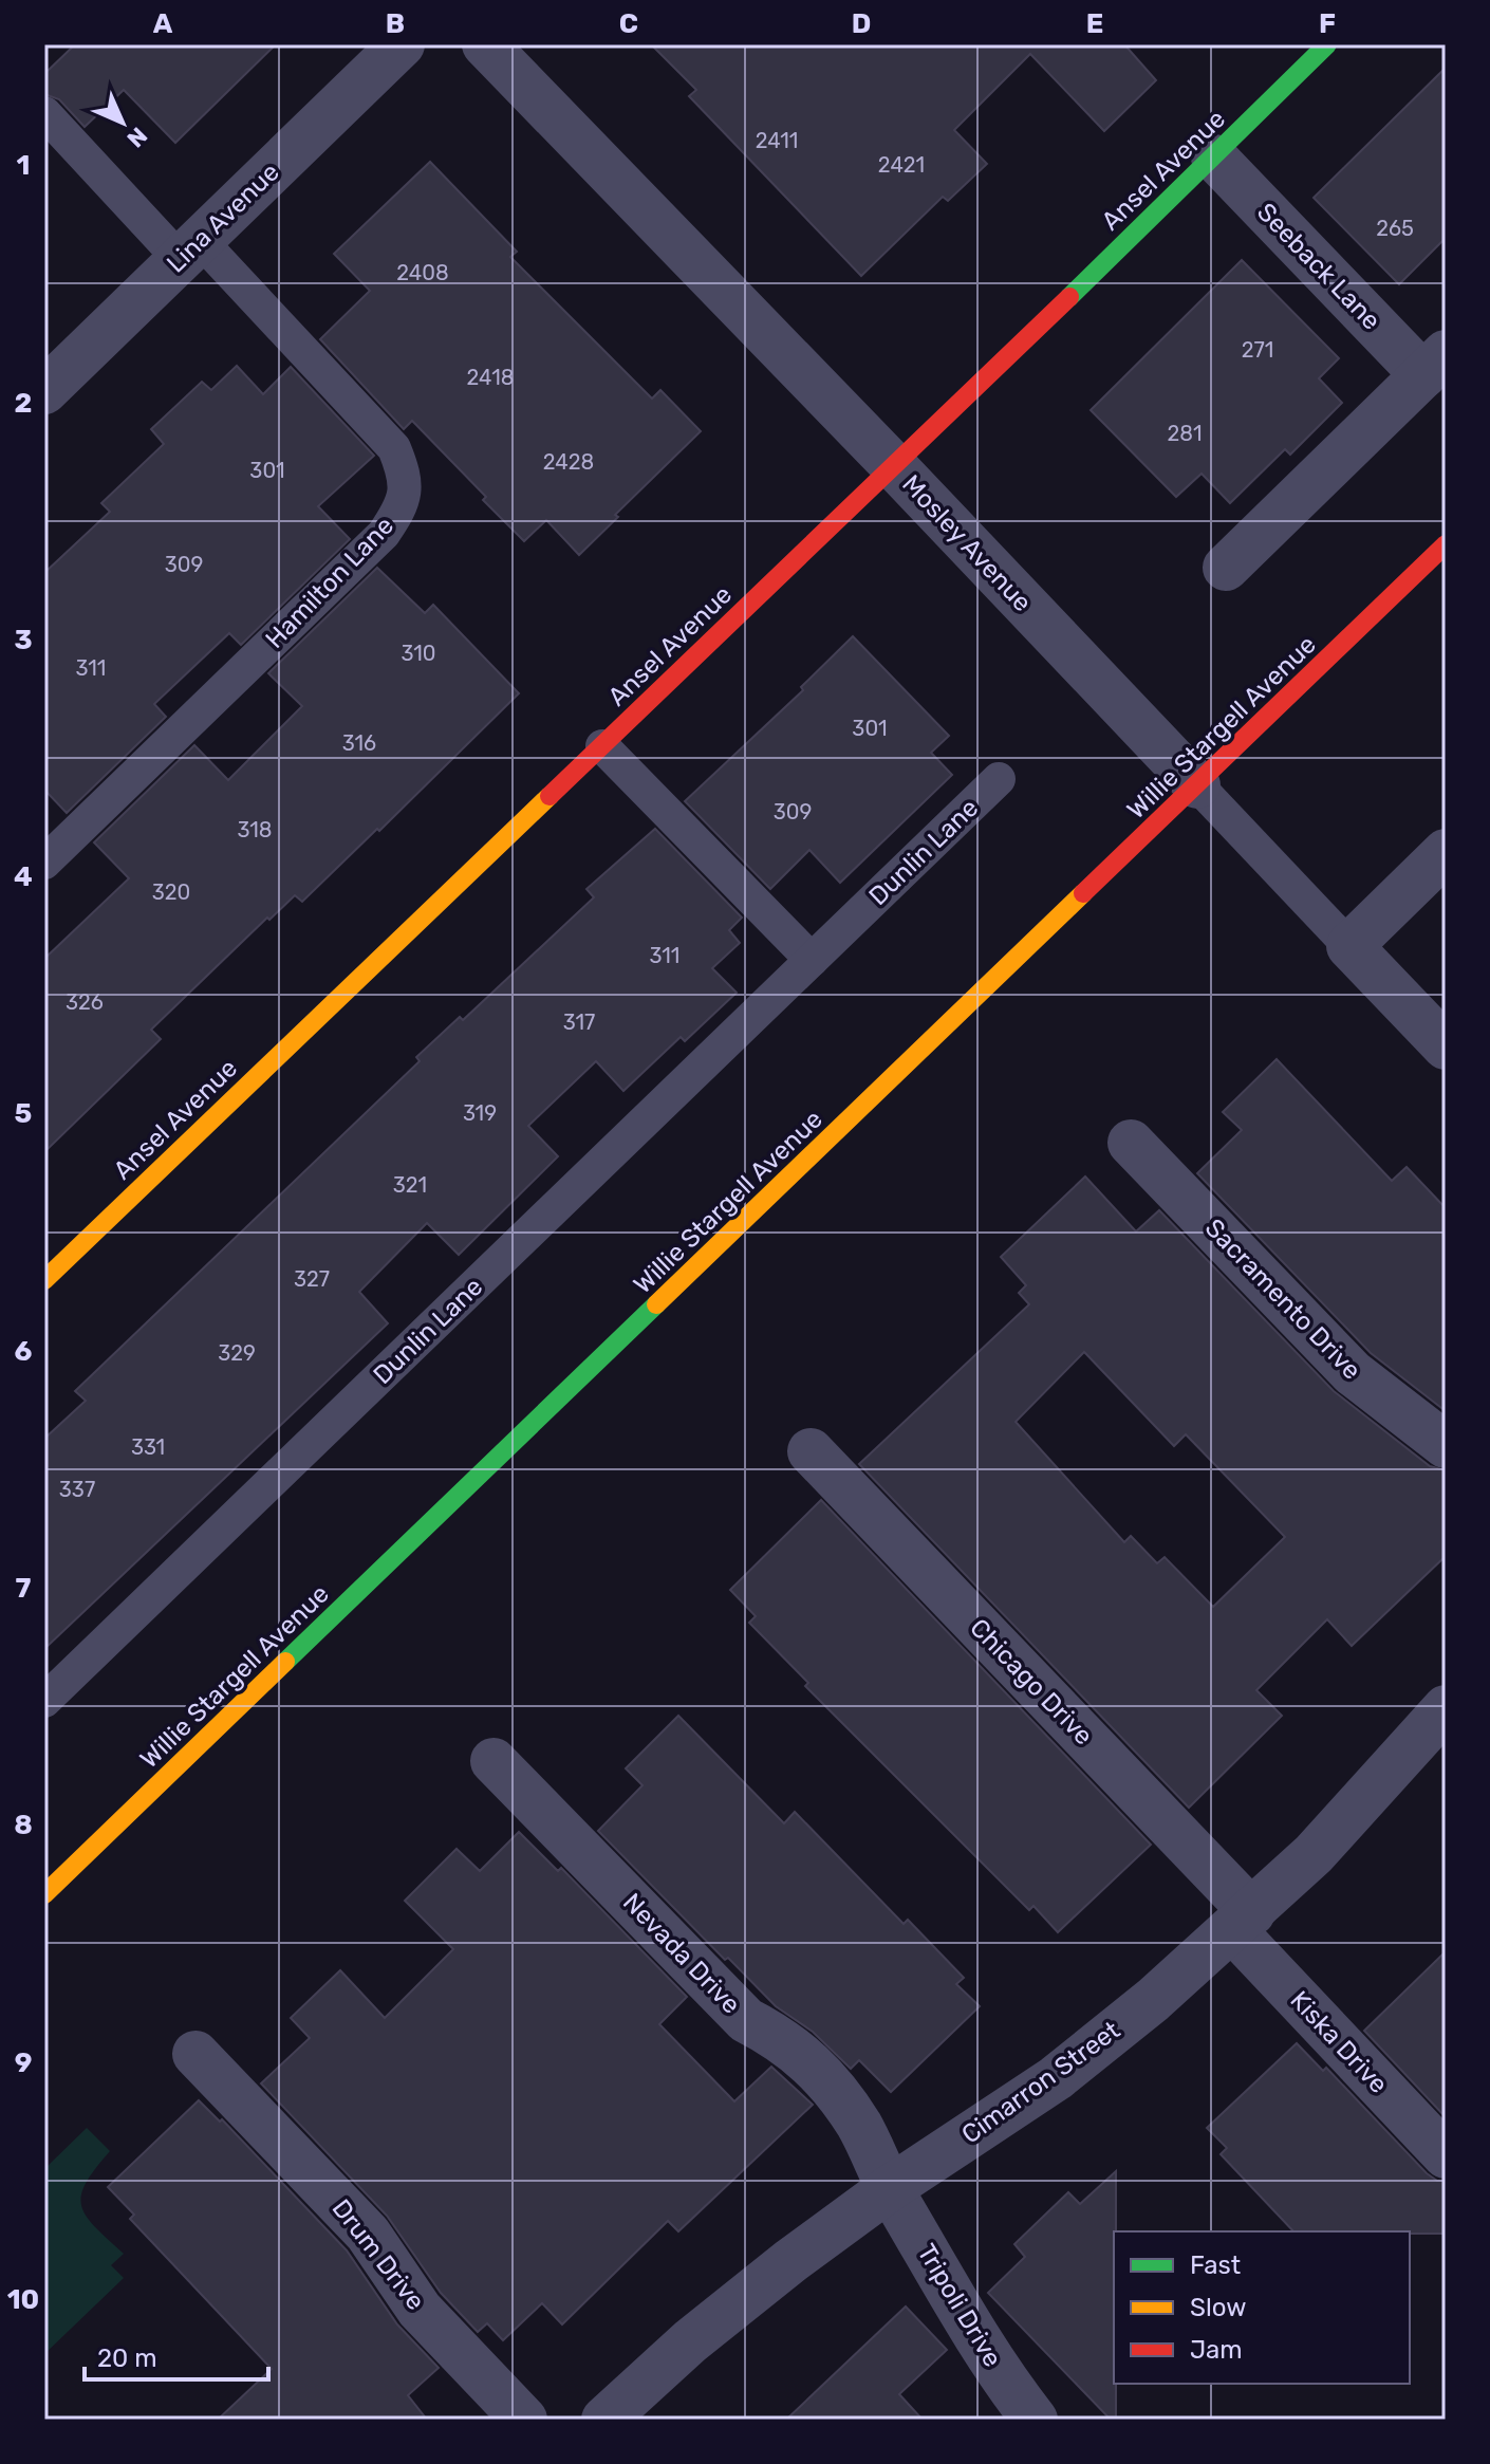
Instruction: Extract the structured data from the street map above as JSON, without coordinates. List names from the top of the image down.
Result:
{
  "streets": {
    "street": [
      "Ansel Avenue",
      "Lina Avenue",
      "Seeback Lane",
      "Mosley Avenue",
      "Willie Stargell Avenue",
      "Sacramento Drive",
      "Chicago Drive",
      "Nevada Drive",
      "Kiska Drive",
      "Cimarron Street",
      "Drum Drive",
      "Tripoli Drive"
    ],
    "lane": ["Hamilton Lane", "Dunlin Lane"]
  },
  "crossings": [
    ["Ansel Avenue", "Seeback Lane"],
    ["Ansel Avenue", "Mosley Avenue"],
    ["Lina Avenue", "Hamilton Lane"],
    ["Mosley Avenue", "Willie Stargell Avenue"],
    ["Chicago Drive", "Kiska Drive"],
    ["Chicago Drive", "Cimarron Street"],
    ["Nevada Drive", "Cimarron Street"],
    ["Nevada Drive", "Tripoli Drive"],
    ["Kiska Drive", "Cimarron Street"],
    ["Cimarron Street", "Tripoli Drive"]
  ],
  "house_numbers": [
    "2411",
    "2421",
    "265",
    "2408",
    "271",
    "2418",
    "281",
    "2428",
    "301",
    "309",
    "310",
    "311",
    "301",
    "316",
    "309",
    "318",
    "320",
    "311",
    "326",
    "317",
    "319",
    "321",
    "327",
    "329",
    "331",
    "337"
  ],
  "legend": ["Fast", "Slow", "Jam"],
  "scale_bar": "20 m",
  "north": "bottom right",
  "grid": {
    "columns": [
      "A",
      "B",
      "C",
      "D",
      "E",
      "F"
    ],
    "rows": [
      "1",
      "2",
      "3",
      "4",
      "5",
      "6",
      "7",
      "8",
      "9",
      "10"
    ]
  }
}
